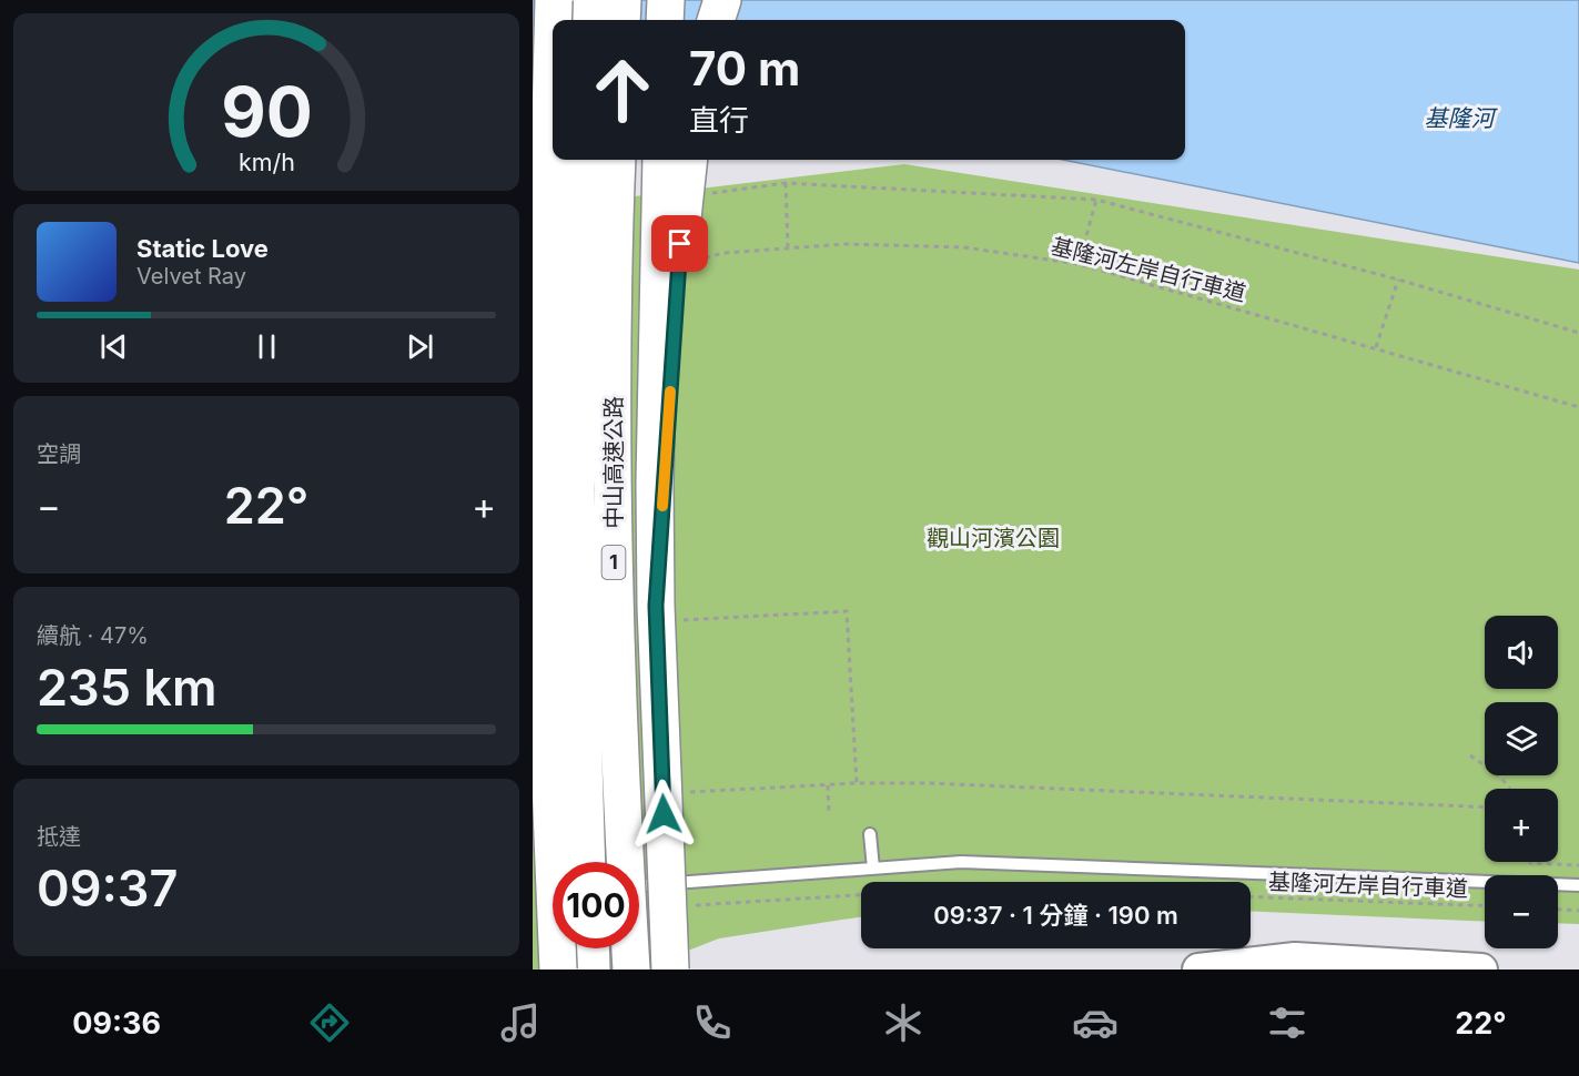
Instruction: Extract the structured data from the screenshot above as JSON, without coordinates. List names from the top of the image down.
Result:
{
  "streets": {
    "highway": ["中山高速公路", "1"],
    "path": ["基隆河左岸自行車道"]
  },
  "water": ["基隆河"],
  "parks": ["觀山河濱公園"],
  "page": {
    "turn": ["70 m", "直行"],
    "song": ["Static Love", "Velvet Ray"],
    "tile": [
      "空調",
      ["續航 · 47%", "235 km"],
      ["抵達", "09:37"]
    ],
    "heat": ["−", "22°", "+"],
    "map_buttons": ["+", "−"],
    "limit": "100",
    "trip": "09:37 · 1 分鐘 · 190 m",
    "tabs": ["09:36", "22°"],
    "gauge": ["90", "km/h"]
  }
}
